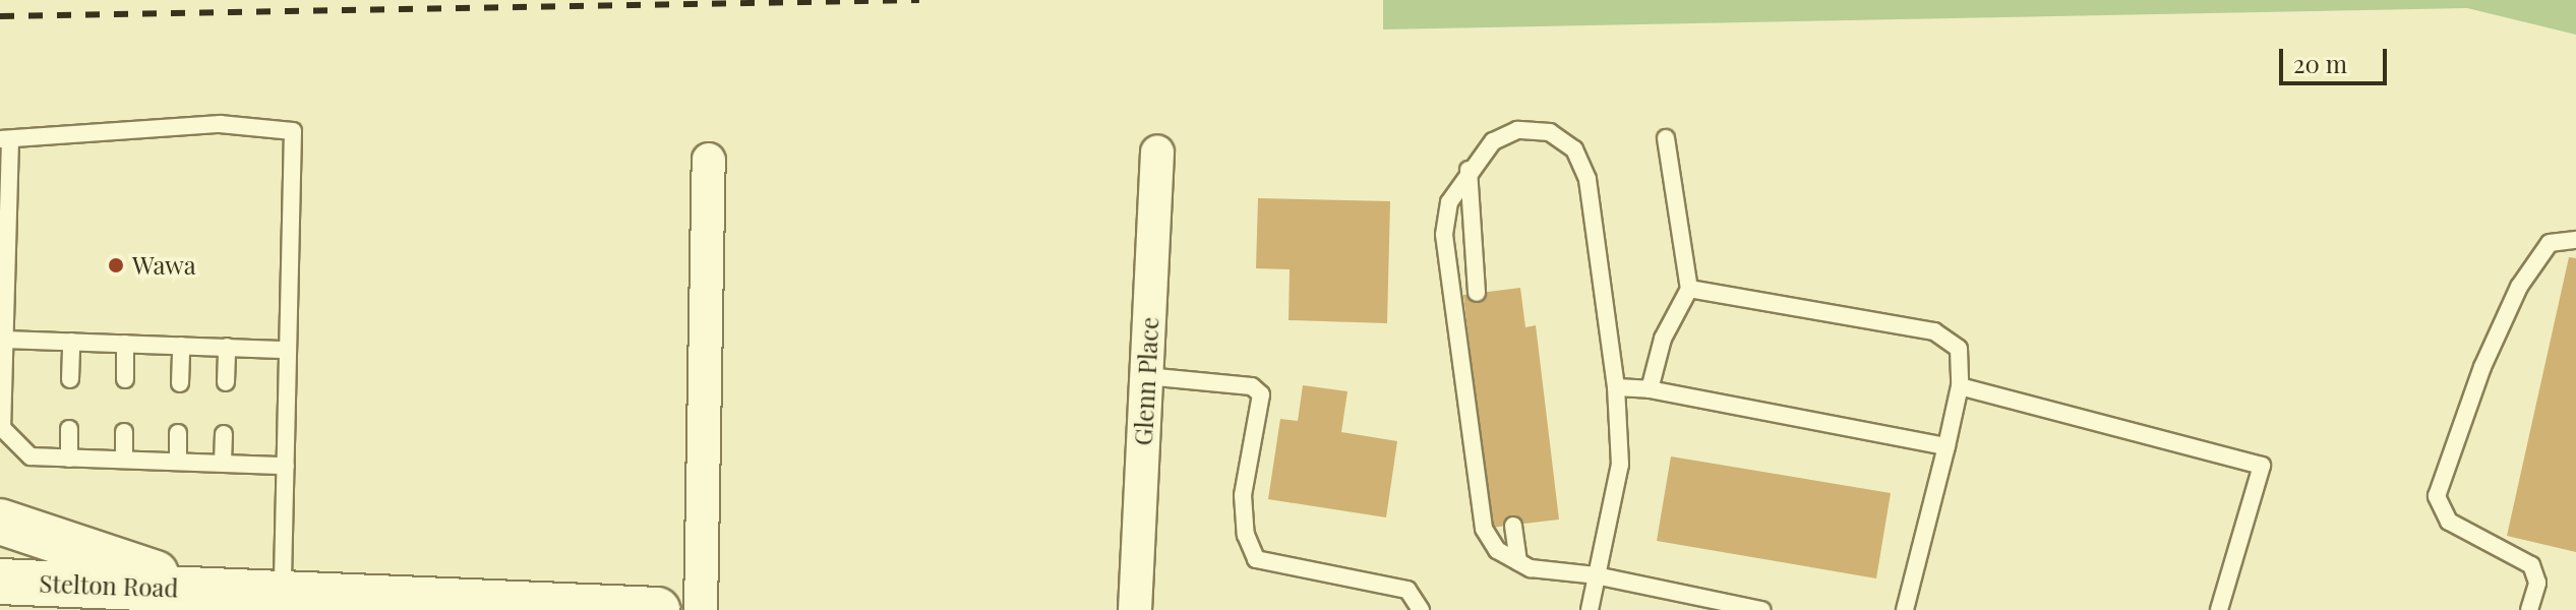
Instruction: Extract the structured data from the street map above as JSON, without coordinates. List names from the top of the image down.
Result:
{
  "streets": {
    "main road": ["Stelton Road"],
    "street": ["Glenn Place"]
  },
  "places": ["Wawa"],
  "scale_bar": "20 m"
}
